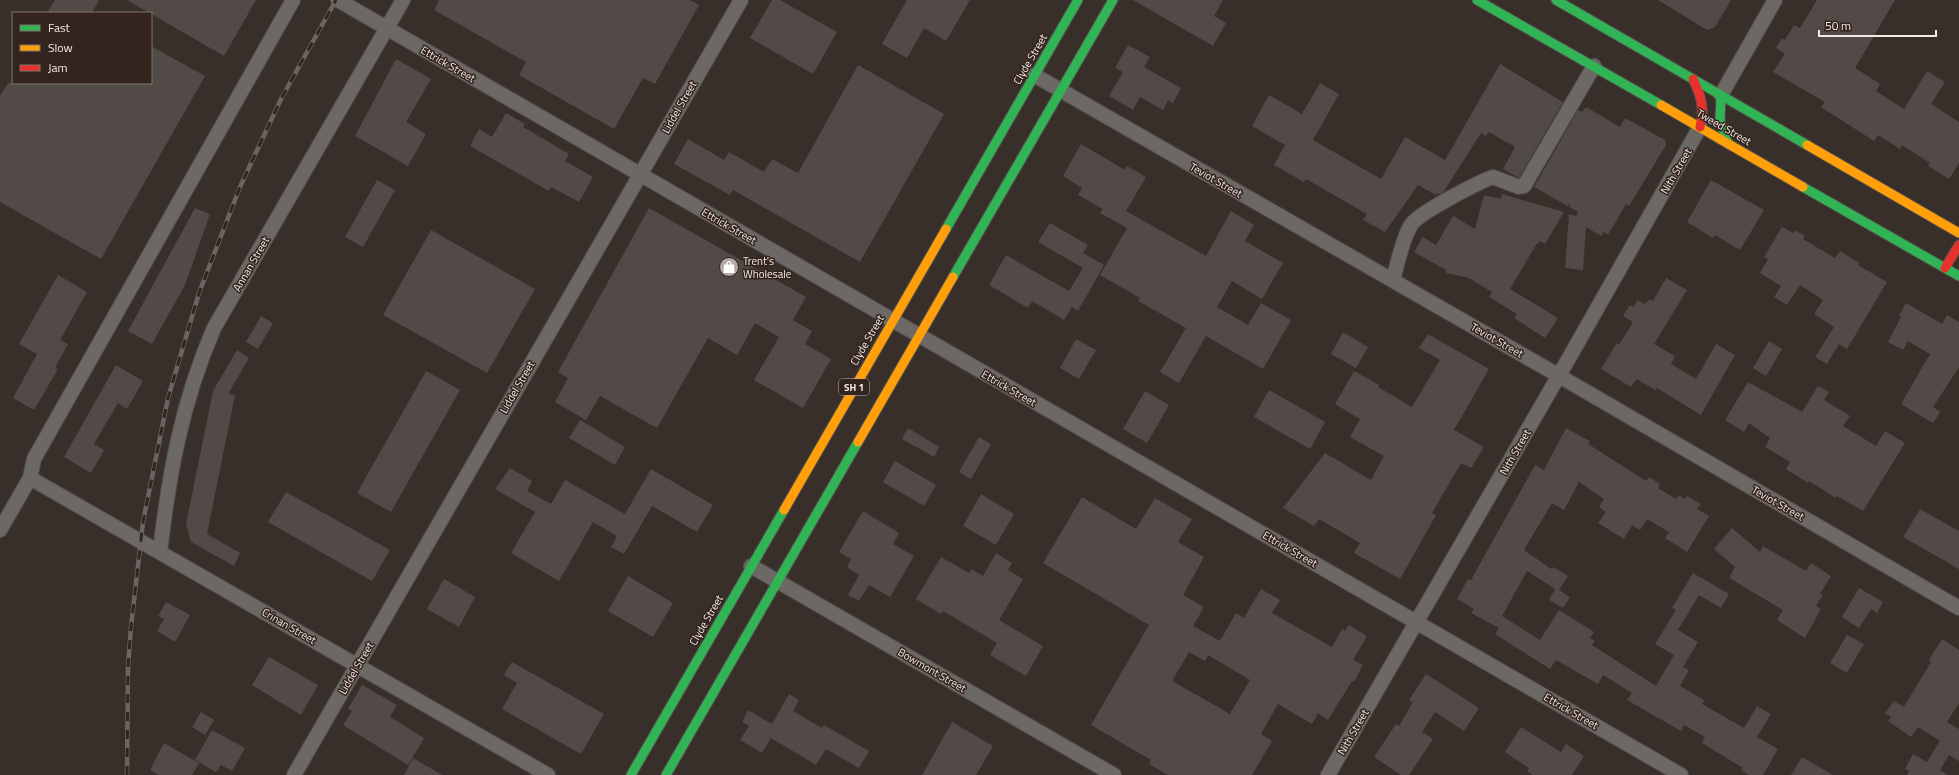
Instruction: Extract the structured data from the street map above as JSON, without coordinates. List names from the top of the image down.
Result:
{
  "streets": {
    "main road": ["Clyde Street", "Tweed Street", "SH 1"],
    "street": [
      "Ettrick Street",
      "Liddel Street",
      "Nith Street",
      "Teviot Street",
      "Annan Street",
      "Crinan Street",
      "Bowmont Street"
    ]
  },
  "crossings": [
    ["Clyde Street", "Ettrick Street"],
    ["Clyde Street", "Teviot Street"],
    ["Clyde Street", "Bowmont Street"],
    ["Ettrick Street", "Liddel Street"],
    ["Ettrick Street", "Nith Street"],
    ["Ettrick Street", "Annan Street"],
    ["Ettrick Street", "SH 1"],
    ["Liddel Street", "Crinan Street"],
    ["Tweed Street", "Nith Street"],
    ["Nith Street", "Teviot Street"],
    ["Teviot Street", "SH 1"],
    ["Annan Street", "Crinan Street"],
    ["SH 1", "Bowmont Street"]
  ],
  "places": {
    "shop": ["Trent's Wholesale"]
  },
  "legend": ["Fast", "Slow", "Jam"],
  "scale_bar": "50 m"
}
